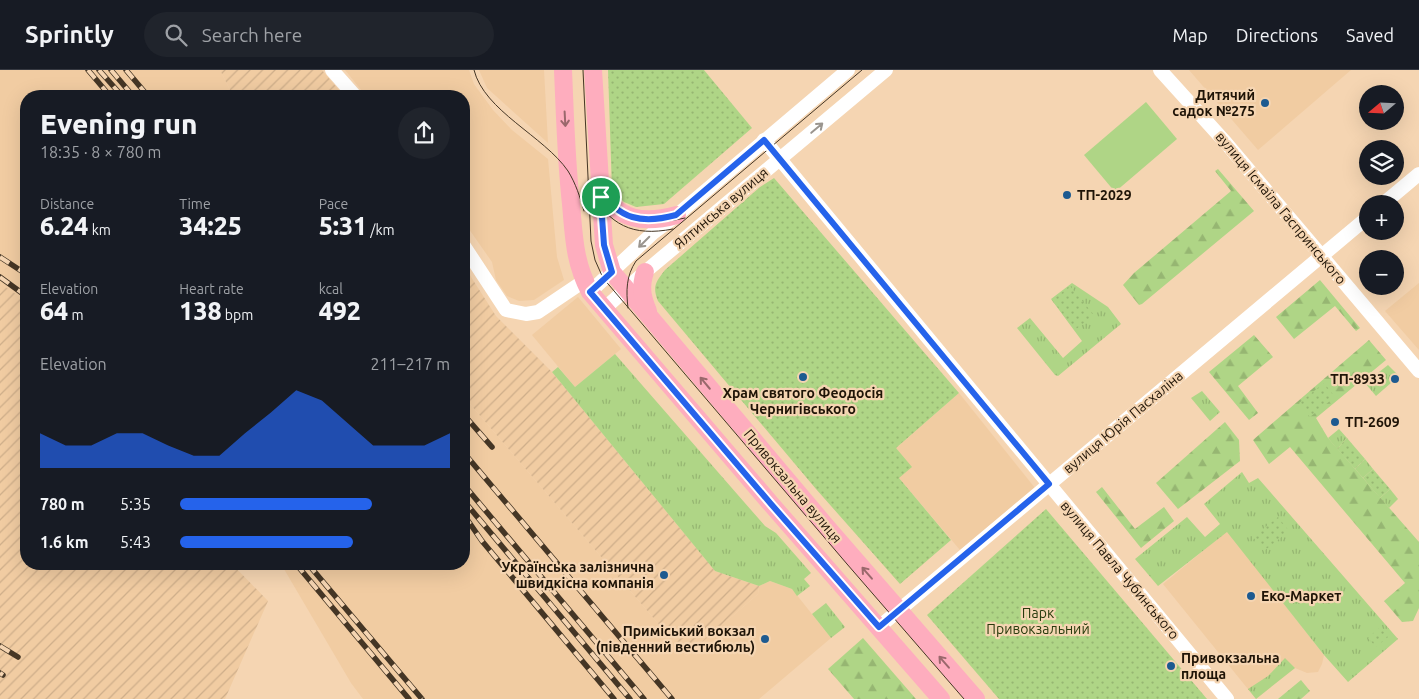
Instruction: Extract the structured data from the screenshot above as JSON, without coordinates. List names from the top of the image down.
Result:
{
  "streets": {
    "main road": ["Привокзальна вулиця"],
    "street": [
      "Ялтинська вулиця",
      "вулиця Ісмаїла Гаспринського",
      "вулиця Юрія Пасхаліна",
      "вулиця Павла Чубинського"
    ]
  },
  "crossings": [
    ["Ялтинська вулиця", "Привокзальна вулиця"],
    ["Ялтинська вулиця", "вулиця Павла Чубинського"],
    ["вулиця Ісмаїла Гаспринського", "вулиця Юрія Пасхаліна"],
    ["вулиця Юрія Пасхаліна", "Привокзальна вулиця"],
    ["вулиця Юрія Пасхаліна", "вулиця Павла Чубинського"]
  ],
  "parks": ["Парк Привокзальний"],
  "places": [
    "Дитячий садок №275",
    "ТП-2029",
    "Храм святого Феодосія Чернигівського",
    "ТП-8933",
    "ТП-2609",
    "Українська залізнична швидкісна компанія",
    "Еко-Маркет",
    "Приміський вокзал (південний вестибюль)",
    "Привокзальна площа"
  ],
  "north": "left",
  "page": {
    "header": "Sprintly",
    "search": "Search here",
    "nav": ["Map", "Directions", "Saved"],
    "map_buttons": ["+", "−"],
    "heading": ["Evening run", "18:35 · 8 × 780 m"],
    "stats": [
      ["Distance", "6.24 km"],
      ["Time", "34:25"],
      ["Pace", "5:31 /km"],
      ["Elevation", "64 m"],
      ["Heart rate", "138 bpm"],
      ["kcal", "492"]
    ],
    "chart": ["Elevation", "211–217 m"],
    "list": [
      {
        "name": "780 m",
        "note": "5:35"
      },
      {
        "name": "1.6 km",
        "note": "5:43"
      }
    ]
  }
}
